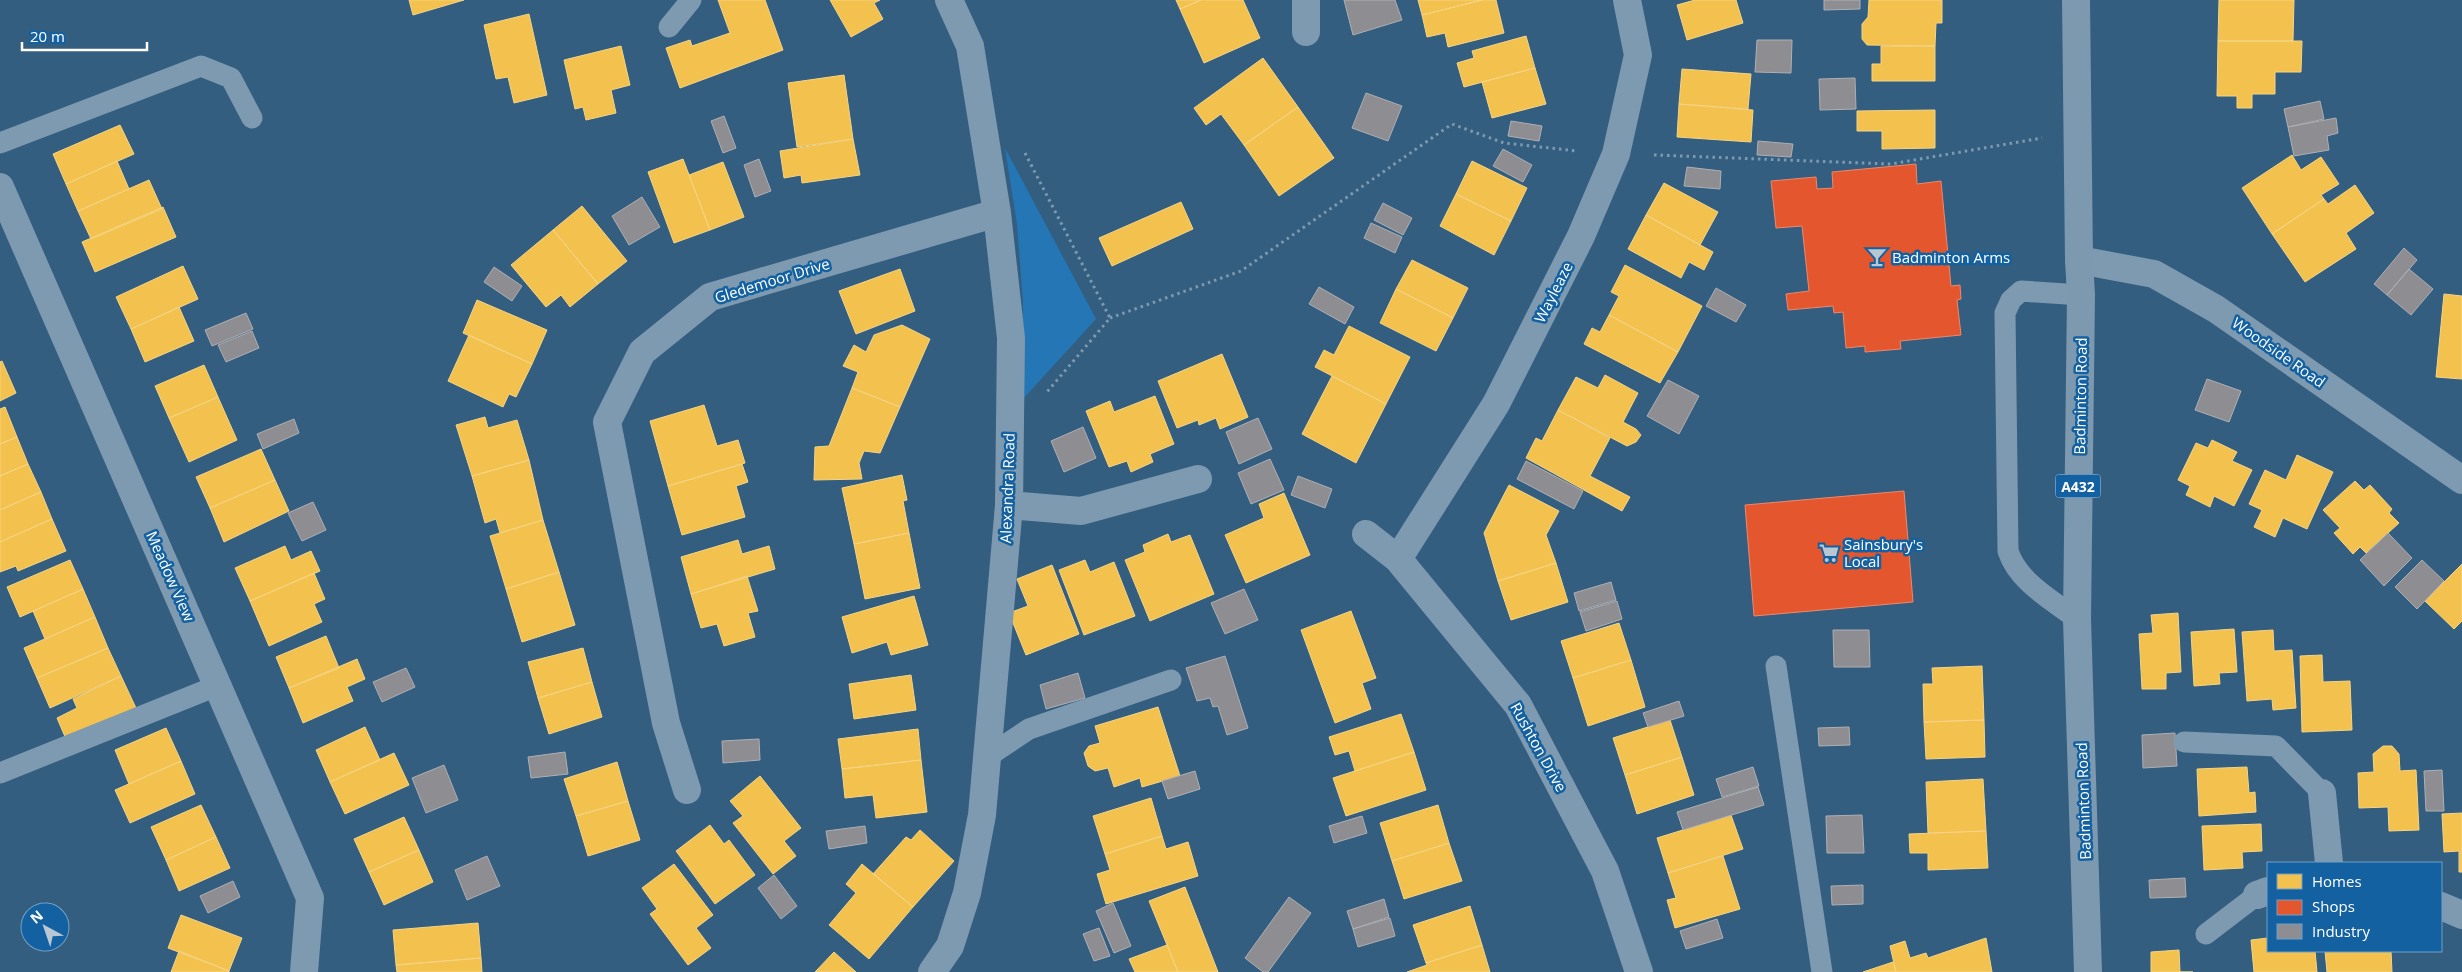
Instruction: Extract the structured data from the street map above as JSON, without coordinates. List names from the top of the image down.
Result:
{
  "streets": {
    "main road": ["Badminton Road", "A432"],
    "street": [
      "Gledemoor Drive",
      "Wayleaze",
      "Woodside Road",
      "Alexandra Road",
      "Meadow View",
      "Rushton Drive"
    ]
  },
  "crossings": [
    ["Gledemoor Drive", "Alexandra Road"],
    ["Wayleaze", "Rushton Drive"],
    ["Woodside Road", "Badminton Road"]
  ],
  "places": {
    "bar": ["Badminton Arms"],
    "supermarket": ["Sainsbury's Local"]
  },
  "legend": ["Homes", "Shops", "Industry"],
  "scale_bar": "20 m",
  "north": "top left"
}
